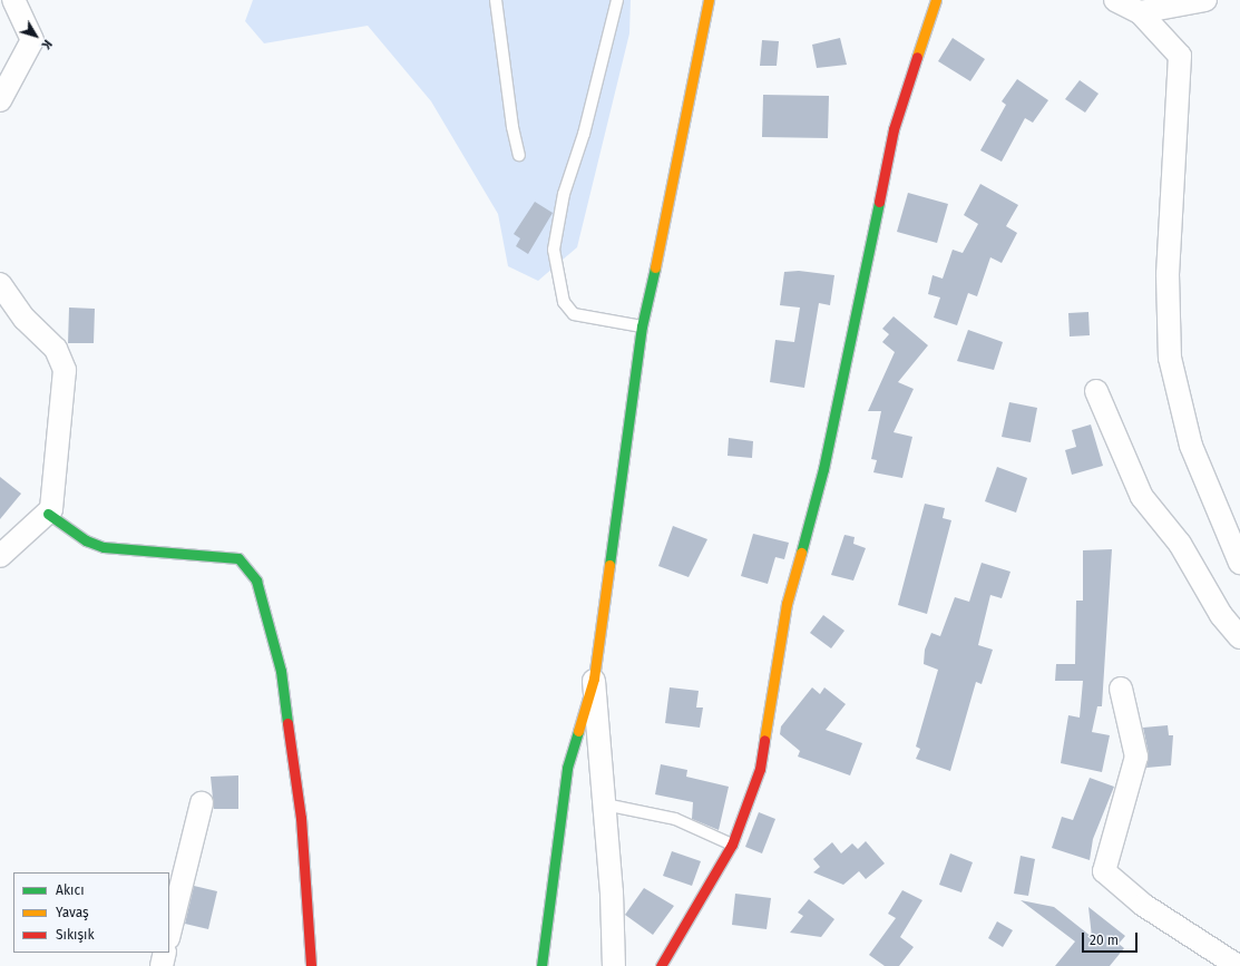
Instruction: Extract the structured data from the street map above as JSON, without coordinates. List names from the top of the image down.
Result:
{
  "legend": ["Akıcı", "Yavaş", "Sıkışık"],
  "scale_bar": "20 m",
  "north": "bottom right"
}
